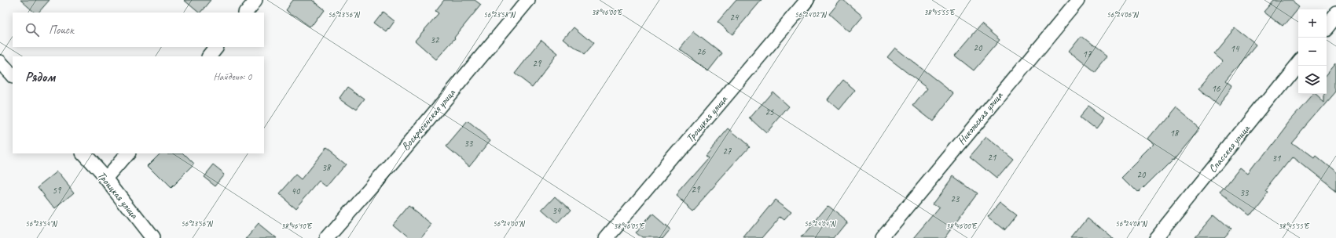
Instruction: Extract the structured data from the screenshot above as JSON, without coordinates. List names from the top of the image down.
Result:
{
  "streets": {
    "street": [
      "Никольская улица",
      "Троицкая улица",
      "Воскресенская улица",
      "Спасская улица"
    ]
  },
  "house_numbers": [
    "24",
    "32",
    "20",
    "14",
    "26",
    "17",
    "29",
    "16",
    "25",
    "18",
    "33",
    "27",
    "21",
    "31",
    "38",
    "20",
    "29",
    "59",
    "40",
    "33",
    "23",
    "34"
  ],
  "page": {
    "map_buttons": ["+", "−"],
    "search": "Поиск",
    "heading": ["Рядом", "Найдено: 0"]
  },
  "coordinates": [
    "38°45'55\"E",
    "38°46'00\"E",
    "56°23'56\"N",
    "56°23'58\"N",
    "56°24'02\"N",
    "56°24'06\"N",
    "56°23'54\"N",
    "56°24'00\"N",
    "56°24'04\"N",
    "56°24'08\"N",
    "38°46'10\"E",
    "38°46'05\"E"
  ]
}
